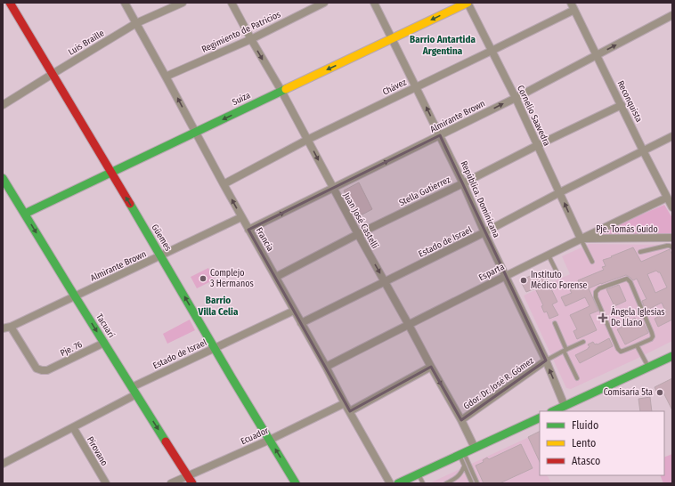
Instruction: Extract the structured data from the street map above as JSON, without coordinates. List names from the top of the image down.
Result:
{
  "streets": {
    "street": [
      "Regimiento de Patricios",
      "Luis Braille",
      "Chávez",
      "Suiza",
      "Reconquista",
      "Cornelio Saavedra",
      "Almirante Brown",
      "Stella Gutierrez",
      "República. Dominicana",
      "Juan José Castelli",
      "Pje. Tomás Guido",
      "Güemes",
      "Francia",
      "Estado de Israel",
      "Esparta",
      "Tacuarí",
      "Pje. 76",
      "Gdor. Dr. José R. Gómez",
      "Ecuador",
      "Pirovano"
    ]
  },
  "crossings": [
    ["Regimiento de Patricios", "Juan José Castelli"],
    ["Regimiento de Patricios", "Francia"],
    ["Luis Braille", "Güemes"],
    ["Luis Braille", "Francia"],
    ["Chávez", "Reconquista"],
    ["Chávez", "Cornelio Saavedra"],
    ["Chávez", "República. Dominicana"],
    ["Chávez", "Juan José Castelli"],
    ["Chávez", "Francia"],
    ["Suiza", "Cornelio Saavedra"],
    ["Suiza", "República. Dominicana"],
    ["Suiza", "Juan José Castelli"],
    ["Suiza", "Güemes"],
    ["Suiza", "Francia"],
    ["Suiza", "Tacuarí"],
    ["Reconquista", "Almirante Brown"],
    ["Reconquista", "Stella Gutierrez"],
    ["Reconquista", "Estado de Israel"],
    ["Reconquista", "Esparta"],
    ["Cornelio Saavedra", "Almirante Brown"],
    ["Cornelio Saavedra", "Stella Gutierrez"],
    ["Cornelio Saavedra", "Pje. Tomás Guido"],
    ["Cornelio Saavedra", "Estado de Israel"],
    ["Cornelio Saavedra", "Esparta"],
    ["Almirante Brown", "República. Dominicana"],
    ["Almirante Brown", "Juan José Castelli"],
    ["Almirante Brown", "Güemes"],
    ["Almirante Brown", "Francia"],
    ["Almirante Brown", "Tacuarí"],
    ["Almirante Brown", "Pje. 76"],
    ["Stella Gutierrez", "República. Dominicana"],
    ["Stella Gutierrez", "Juan José Castelli"],
    ["Stella Gutierrez", "Francia"],
    ["República. Dominicana", "Estado de Israel"],
    ["República. Dominicana", "Esparta"],
    ["República. Dominicana", "Gdor. Dr. José R. Gómez"],
    ["Juan José Castelli", "Estado de Israel"],
    ["Juan José Castelli", "Esparta"],
    ["Juan José Castelli", "Gdor. Dr. José R. Gómez"],
    ["Pje. Tomás Guido", "Esparta"],
    ["Güemes", "Estado de Israel"],
    ["Güemes", "Ecuador"],
    ["Francia", "Estado de Israel"],
    ["Francia", "Esparta"],
    ["Francia", "Ecuador"],
    ["Estado de Israel", "Tacuarí"],
    ["Tacuarí", "Pje. 76"],
    ["Tacuarí", "Ecuador"]
  ],
  "one_way": [
    "Suiza",
    "Almirante Brown",
    "Juan José Castelli",
    "Güemes",
    "Tacuarí"
  ],
  "districts": ["Barrio Antartida Argentina", "Barrio Villa Celia"],
  "places": {
    "other": ["Complejo 3 Hermanos", "Instituto Médico Forense", "Comisaría 5ta"],
    "health": ["Ángela Iglesias De Llano"]
  },
  "legend": ["Fluido", "Lento", "Atasco"]
}
